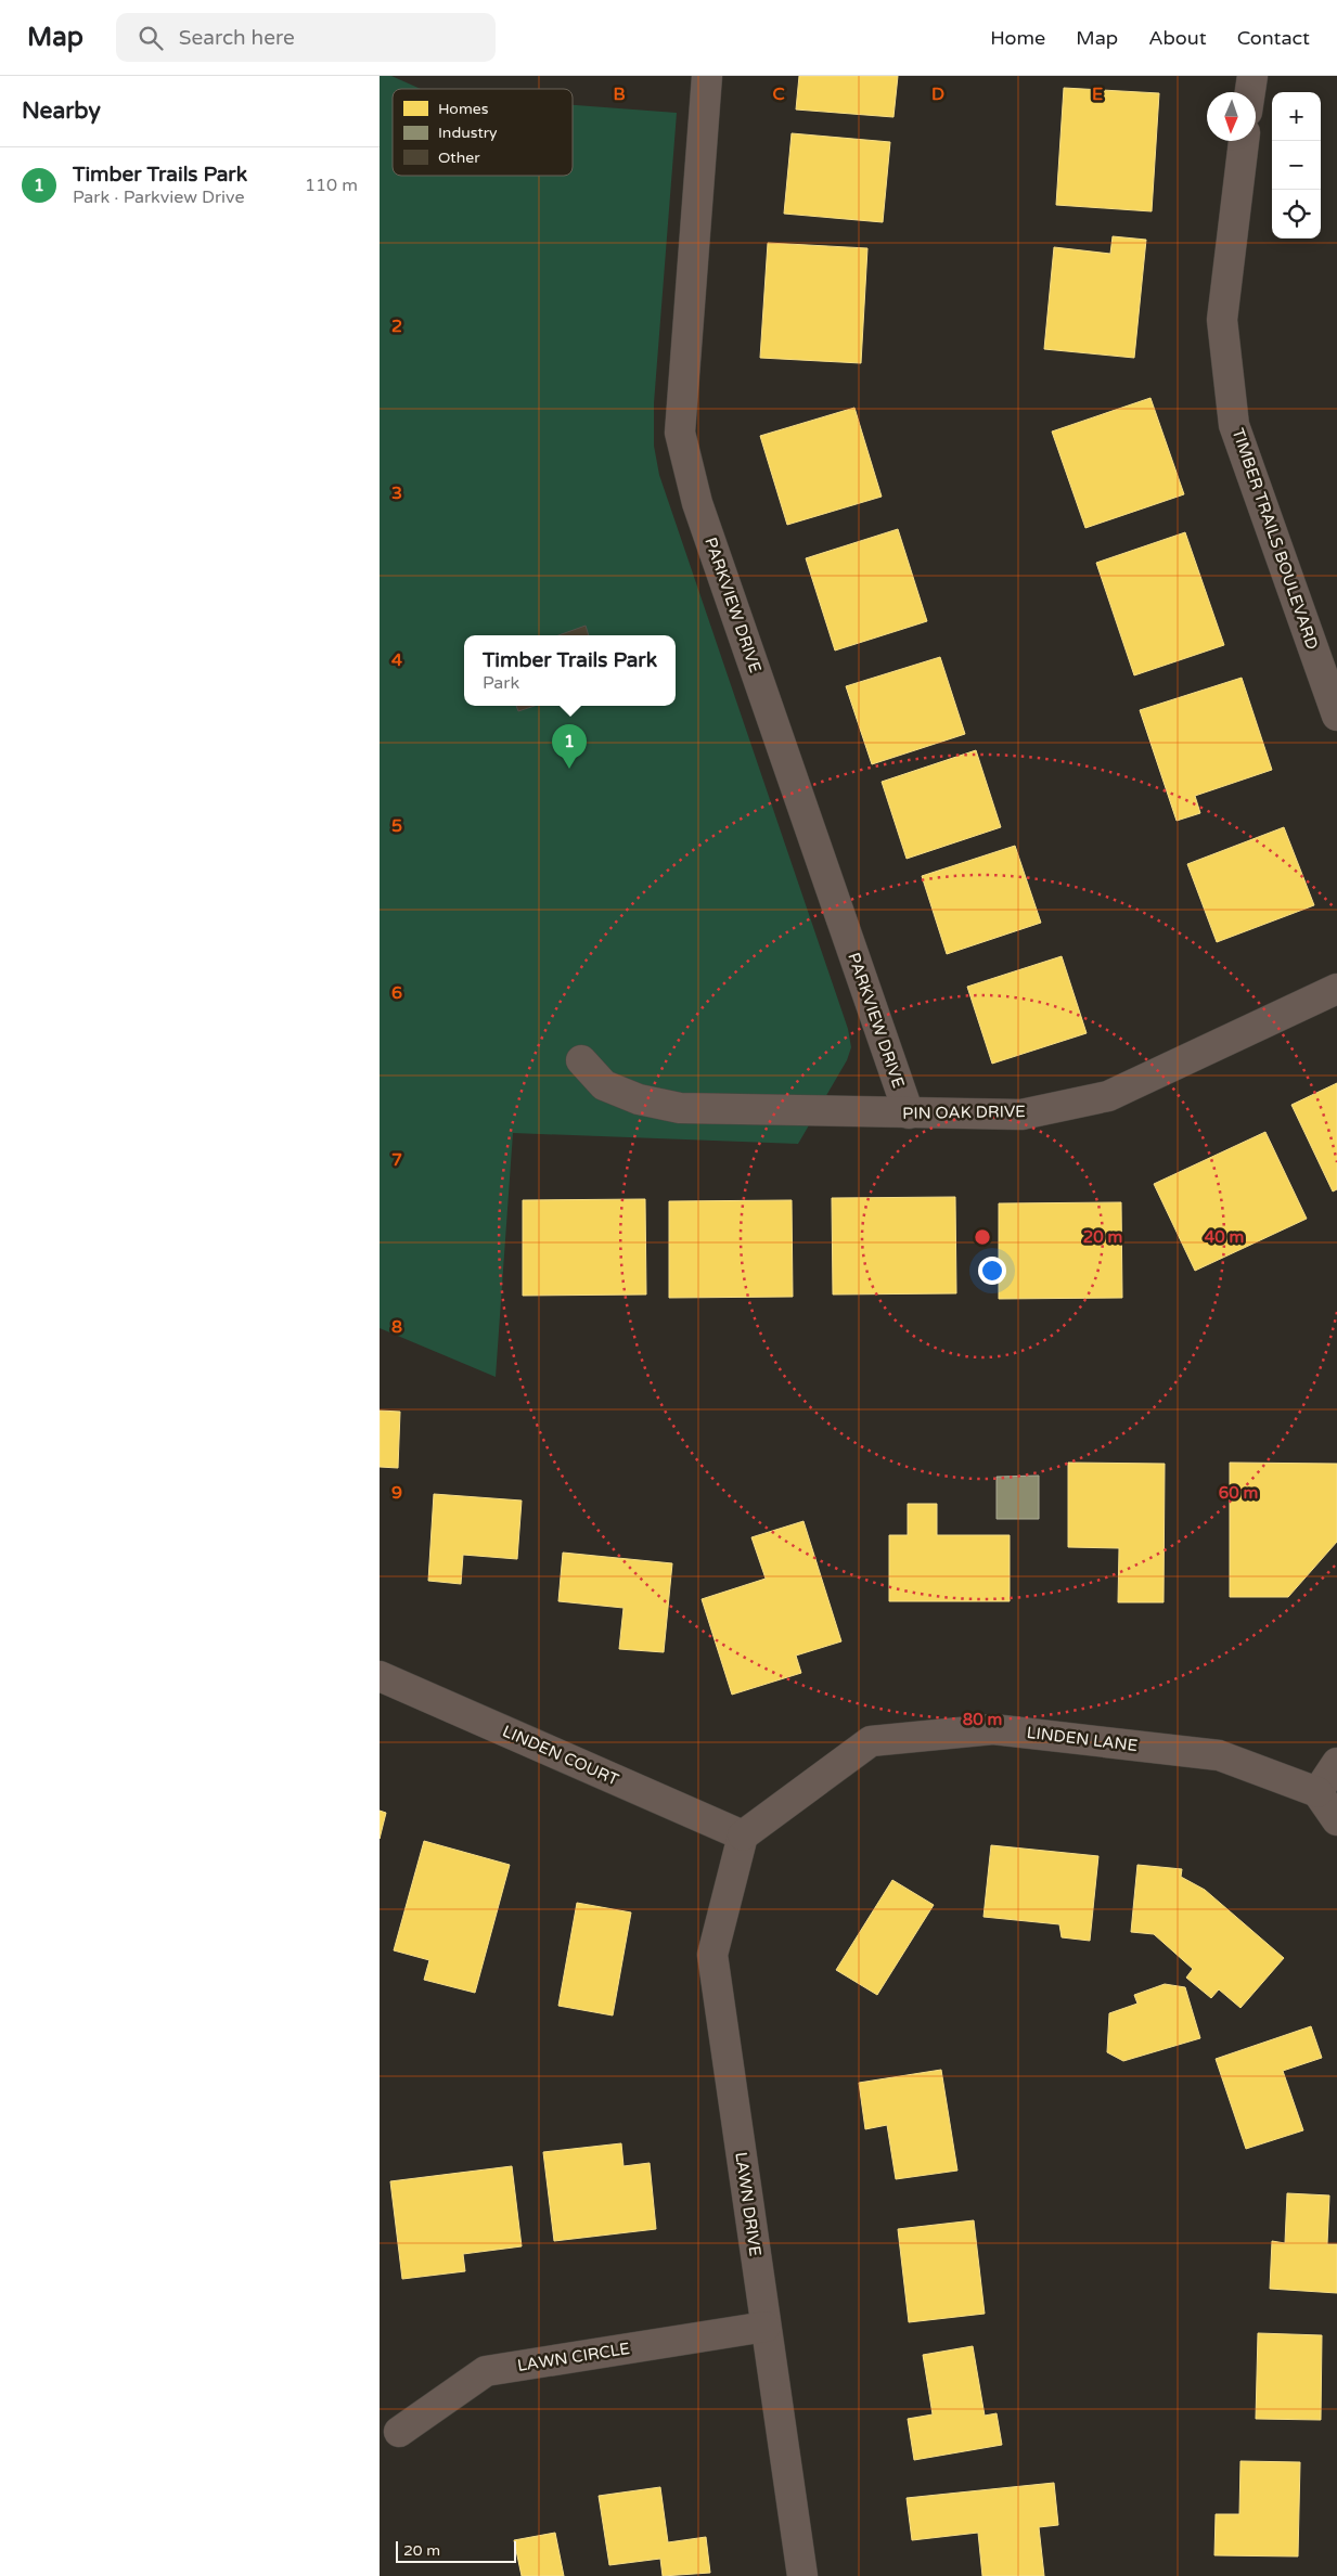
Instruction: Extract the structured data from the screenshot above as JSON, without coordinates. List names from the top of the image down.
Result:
{
  "streets": {
    "street": [
      "TIMBER TRAILS BOULEVARD",
      "PARKVIEW DRIVE",
      "PIN OAK DRIVE",
      "LINDEN LANE",
      "LINDEN COURT",
      "LAWN DRIVE",
      "LAWN CIRCLE"
    ]
  },
  "crossings": [
    ["PARKVIEW DRIVE", "PIN OAK DRIVE"],
    ["LINDEN LANE", "LINDEN COURT"],
    ["LINDEN LANE", "LAWN DRIVE"],
    ["LINDEN COURT", "LAWN DRIVE"],
    ["LAWN DRIVE", "LAWN CIRCLE"]
  ],
  "legend": ["Homes", "Industry", "Other"],
  "scale_bar": "20 m",
  "north": "bottom",
  "page": {
    "header": "Map",
    "search": "Search here",
    "nav": [
      "Home",
      "Map",
      "About",
      "Contact"
    ],
    "heading": "Nearby",
    "map_buttons": ["+", "−"],
    "list": [
      {
        "mark": "1",
        "name": "Timber Trails Park",
        "note": "Park · Parkview Drive",
        "value": "110 m"
      }
    ],
    "popup": ["Timber Trails Park", "Park"],
    "pins": "1",
    "scale": "20 m"
  },
  "grid": {
    "columns": [
      "B",
      "C",
      "D",
      "E"
    ],
    "rows": [
      "2",
      "3",
      "4",
      "5",
      "6",
      "7",
      "8",
      "9"
    ]
  },
  "rings": [
    "20 m",
    "40 m",
    "60 m",
    "80 m"
  ]
}
